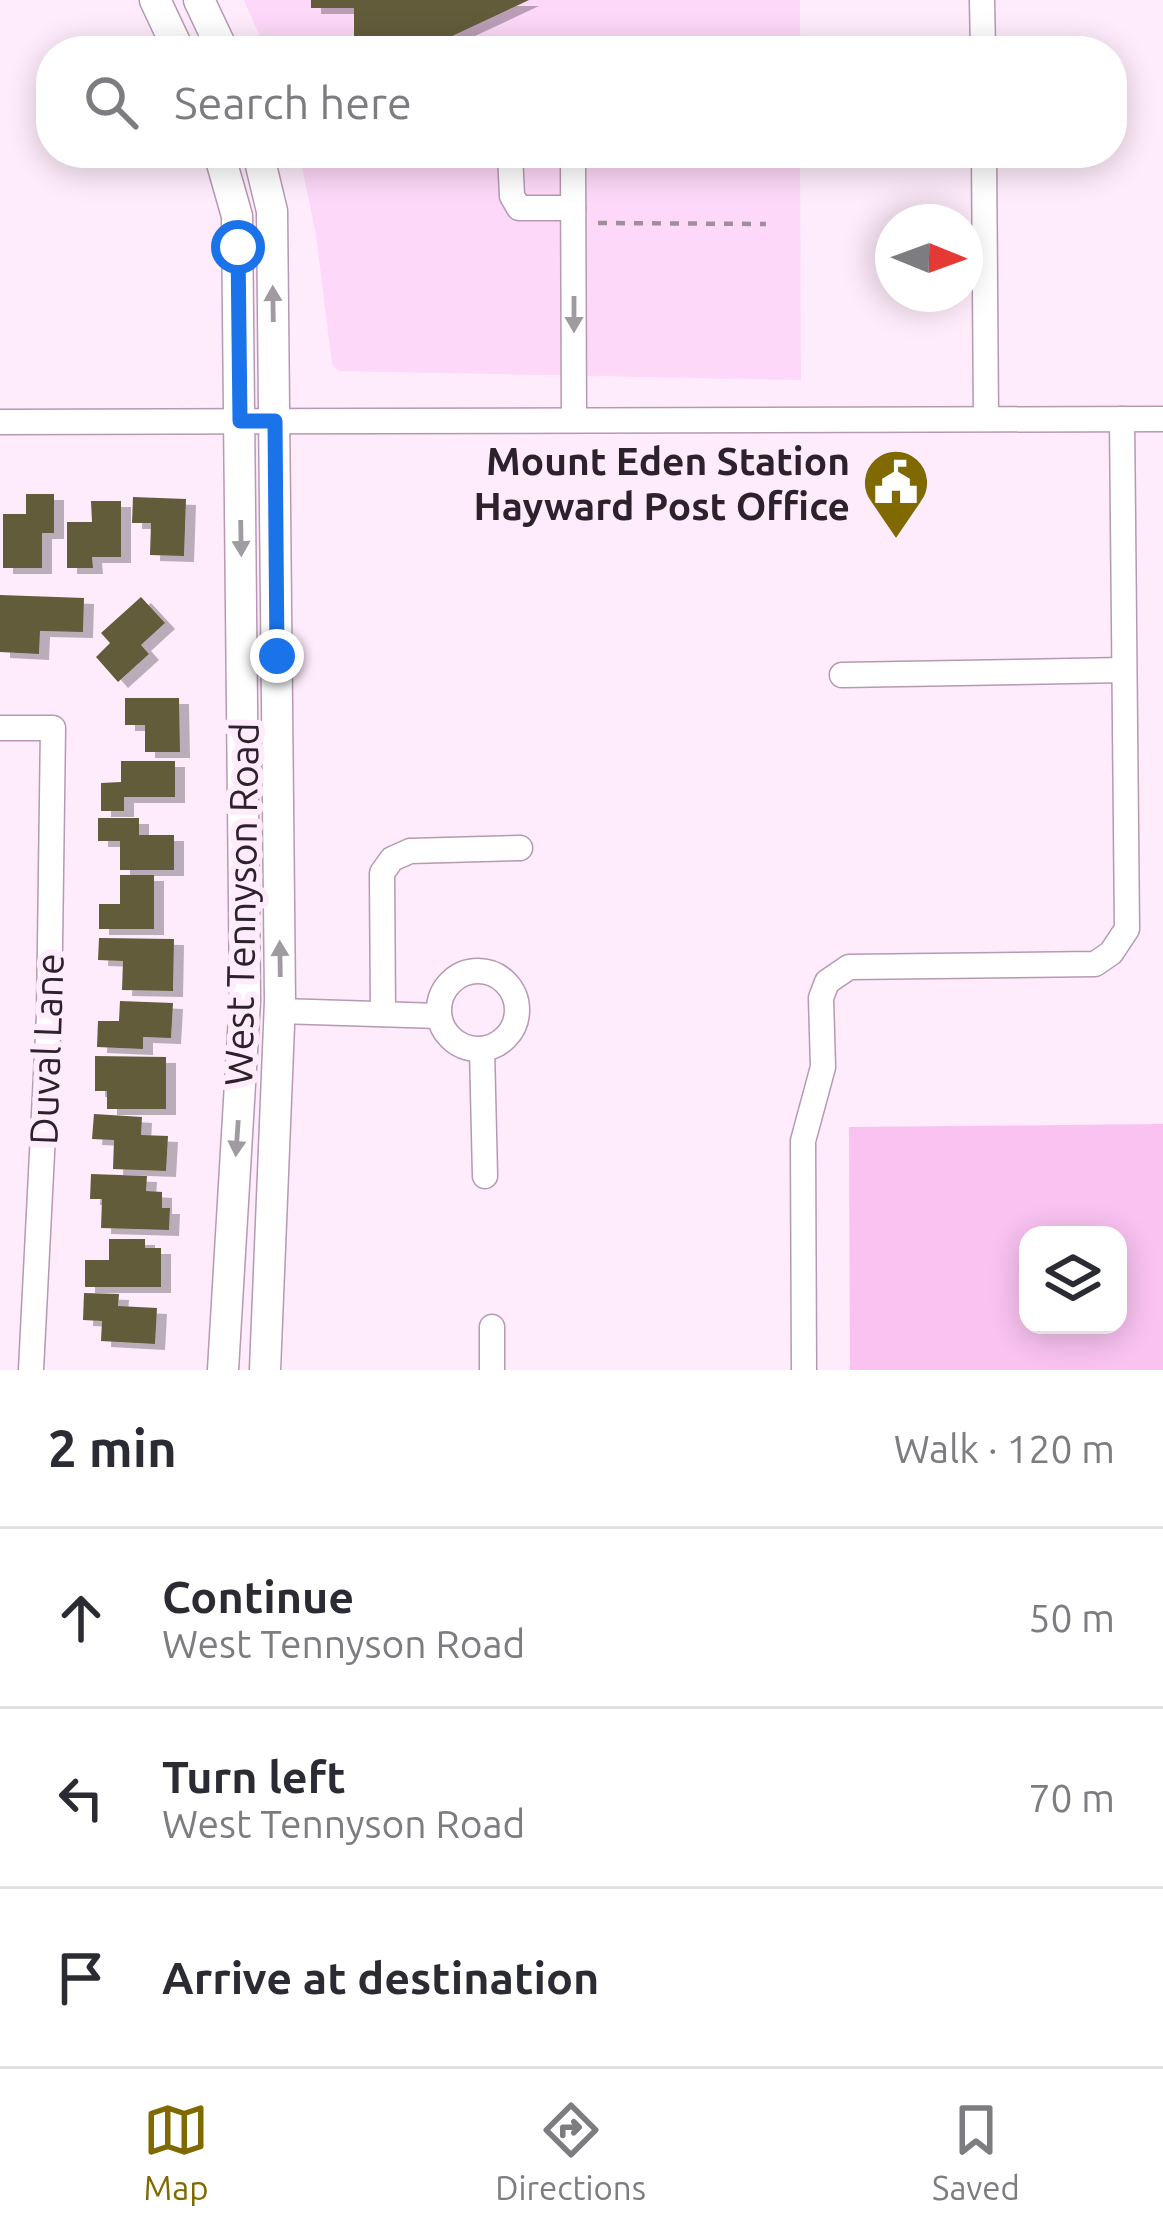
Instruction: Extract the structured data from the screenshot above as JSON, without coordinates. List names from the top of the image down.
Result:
{
  "streets": {
    "main road": ["West Tennyson Road"],
    "street": ["Duval Lane"]
  },
  "places": {
    "public building": ["Mount Eden Station Hayward Post Office"]
  },
  "north": "right",
  "page": {
    "search": "Search here",
    "heading": ["2 min", "Walk · 120 m"],
    "list": [
      ["Continue", "West Tennyson Road", "50 m"],
      ["Turn left", "West Tennyson Road", "70 m"],
      "Arrive at destination"
    ],
    "nav": ["Map", "Directions", "Saved"]
  }
}
